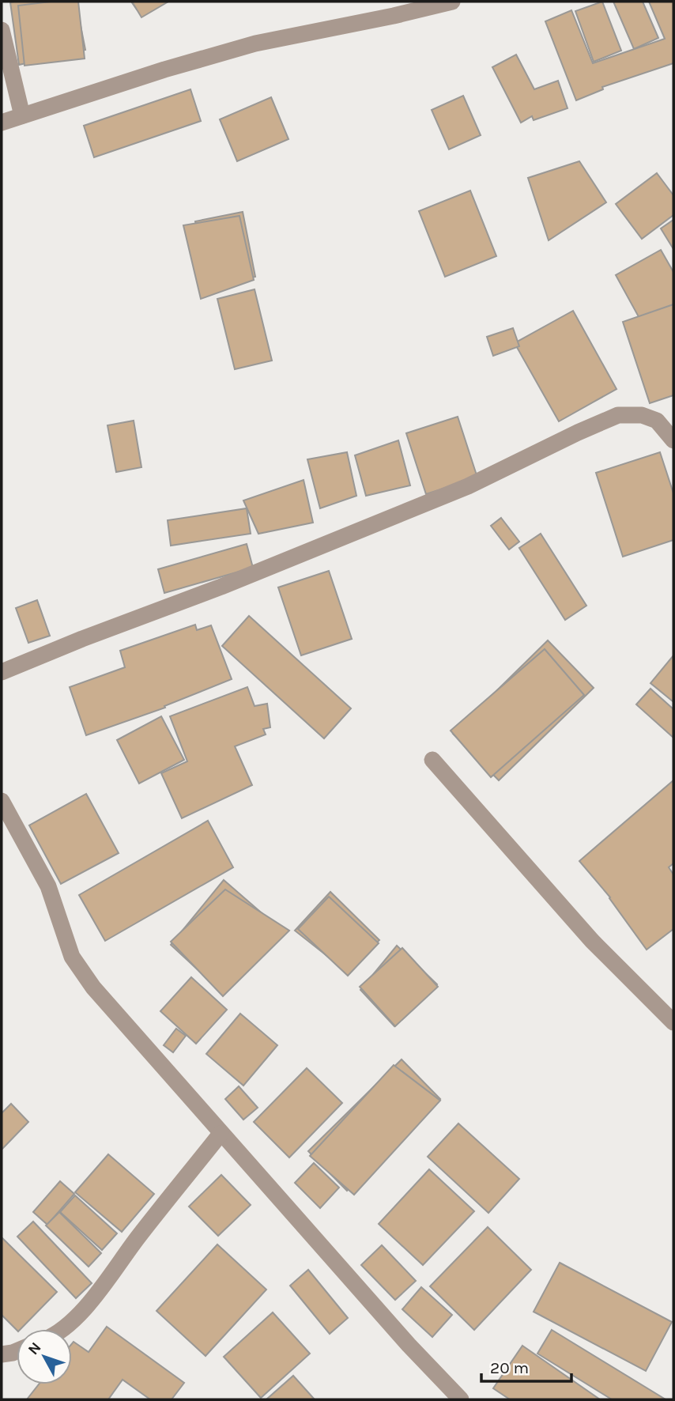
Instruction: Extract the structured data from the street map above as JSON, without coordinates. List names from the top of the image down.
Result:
{
  "scale_bar": "20 m",
  "north": "top left"
}
